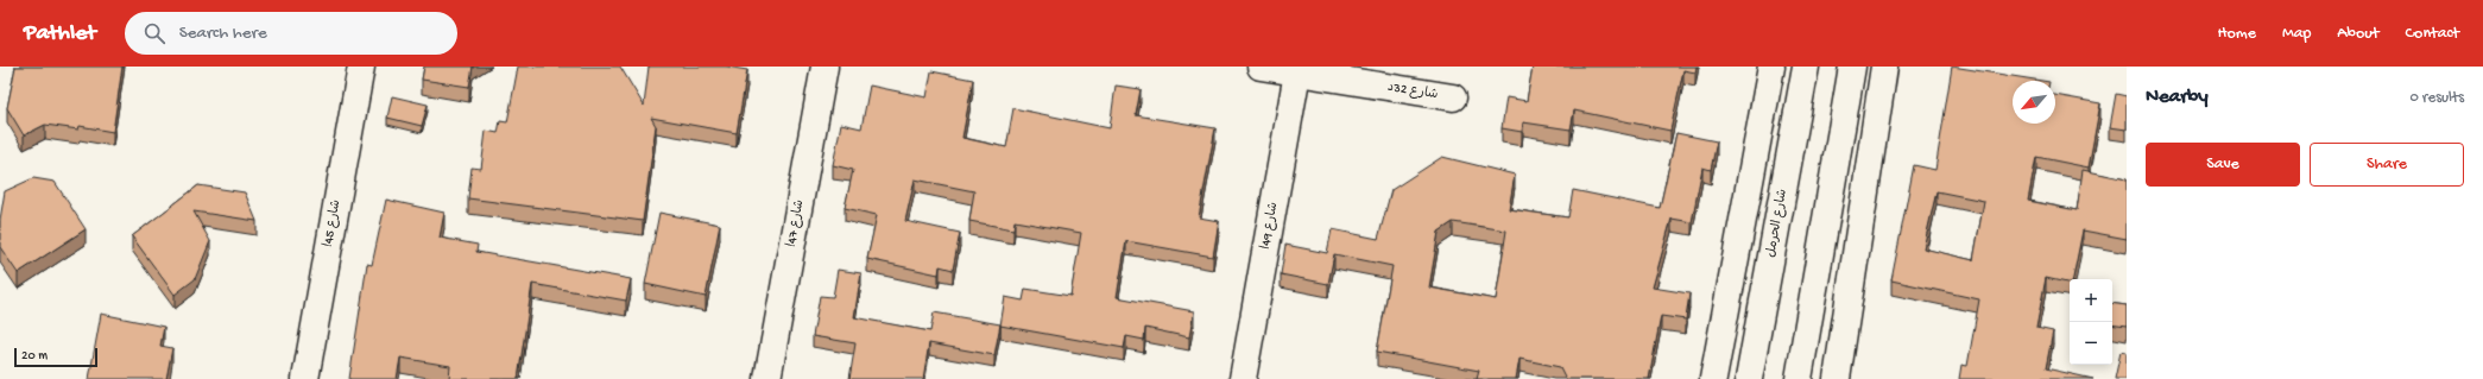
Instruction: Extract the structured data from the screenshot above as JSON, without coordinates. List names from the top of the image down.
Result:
{
  "streets": {
    "street": [
      "شارع 32د",
      "شارع 45ا",
      "شارع 47ا",
      "شارع الحرمل",
      "شارع 49ا"
    ]
  },
  "crossings": [
    ["شارع 32د", "شارع 49ا"]
  ],
  "scale_bar": "20 m",
  "north": "bottom left",
  "page": {
    "header": "Pathlet",
    "search": "Search here",
    "nav": [
      "Home",
      "Map",
      "About",
      "Contact"
    ],
    "heading": ["Nearby", "0 results"],
    "buttons": ["Save", "Share"],
    "map_buttons": ["+", "−"],
    "scale": "20 m"
  }
}
